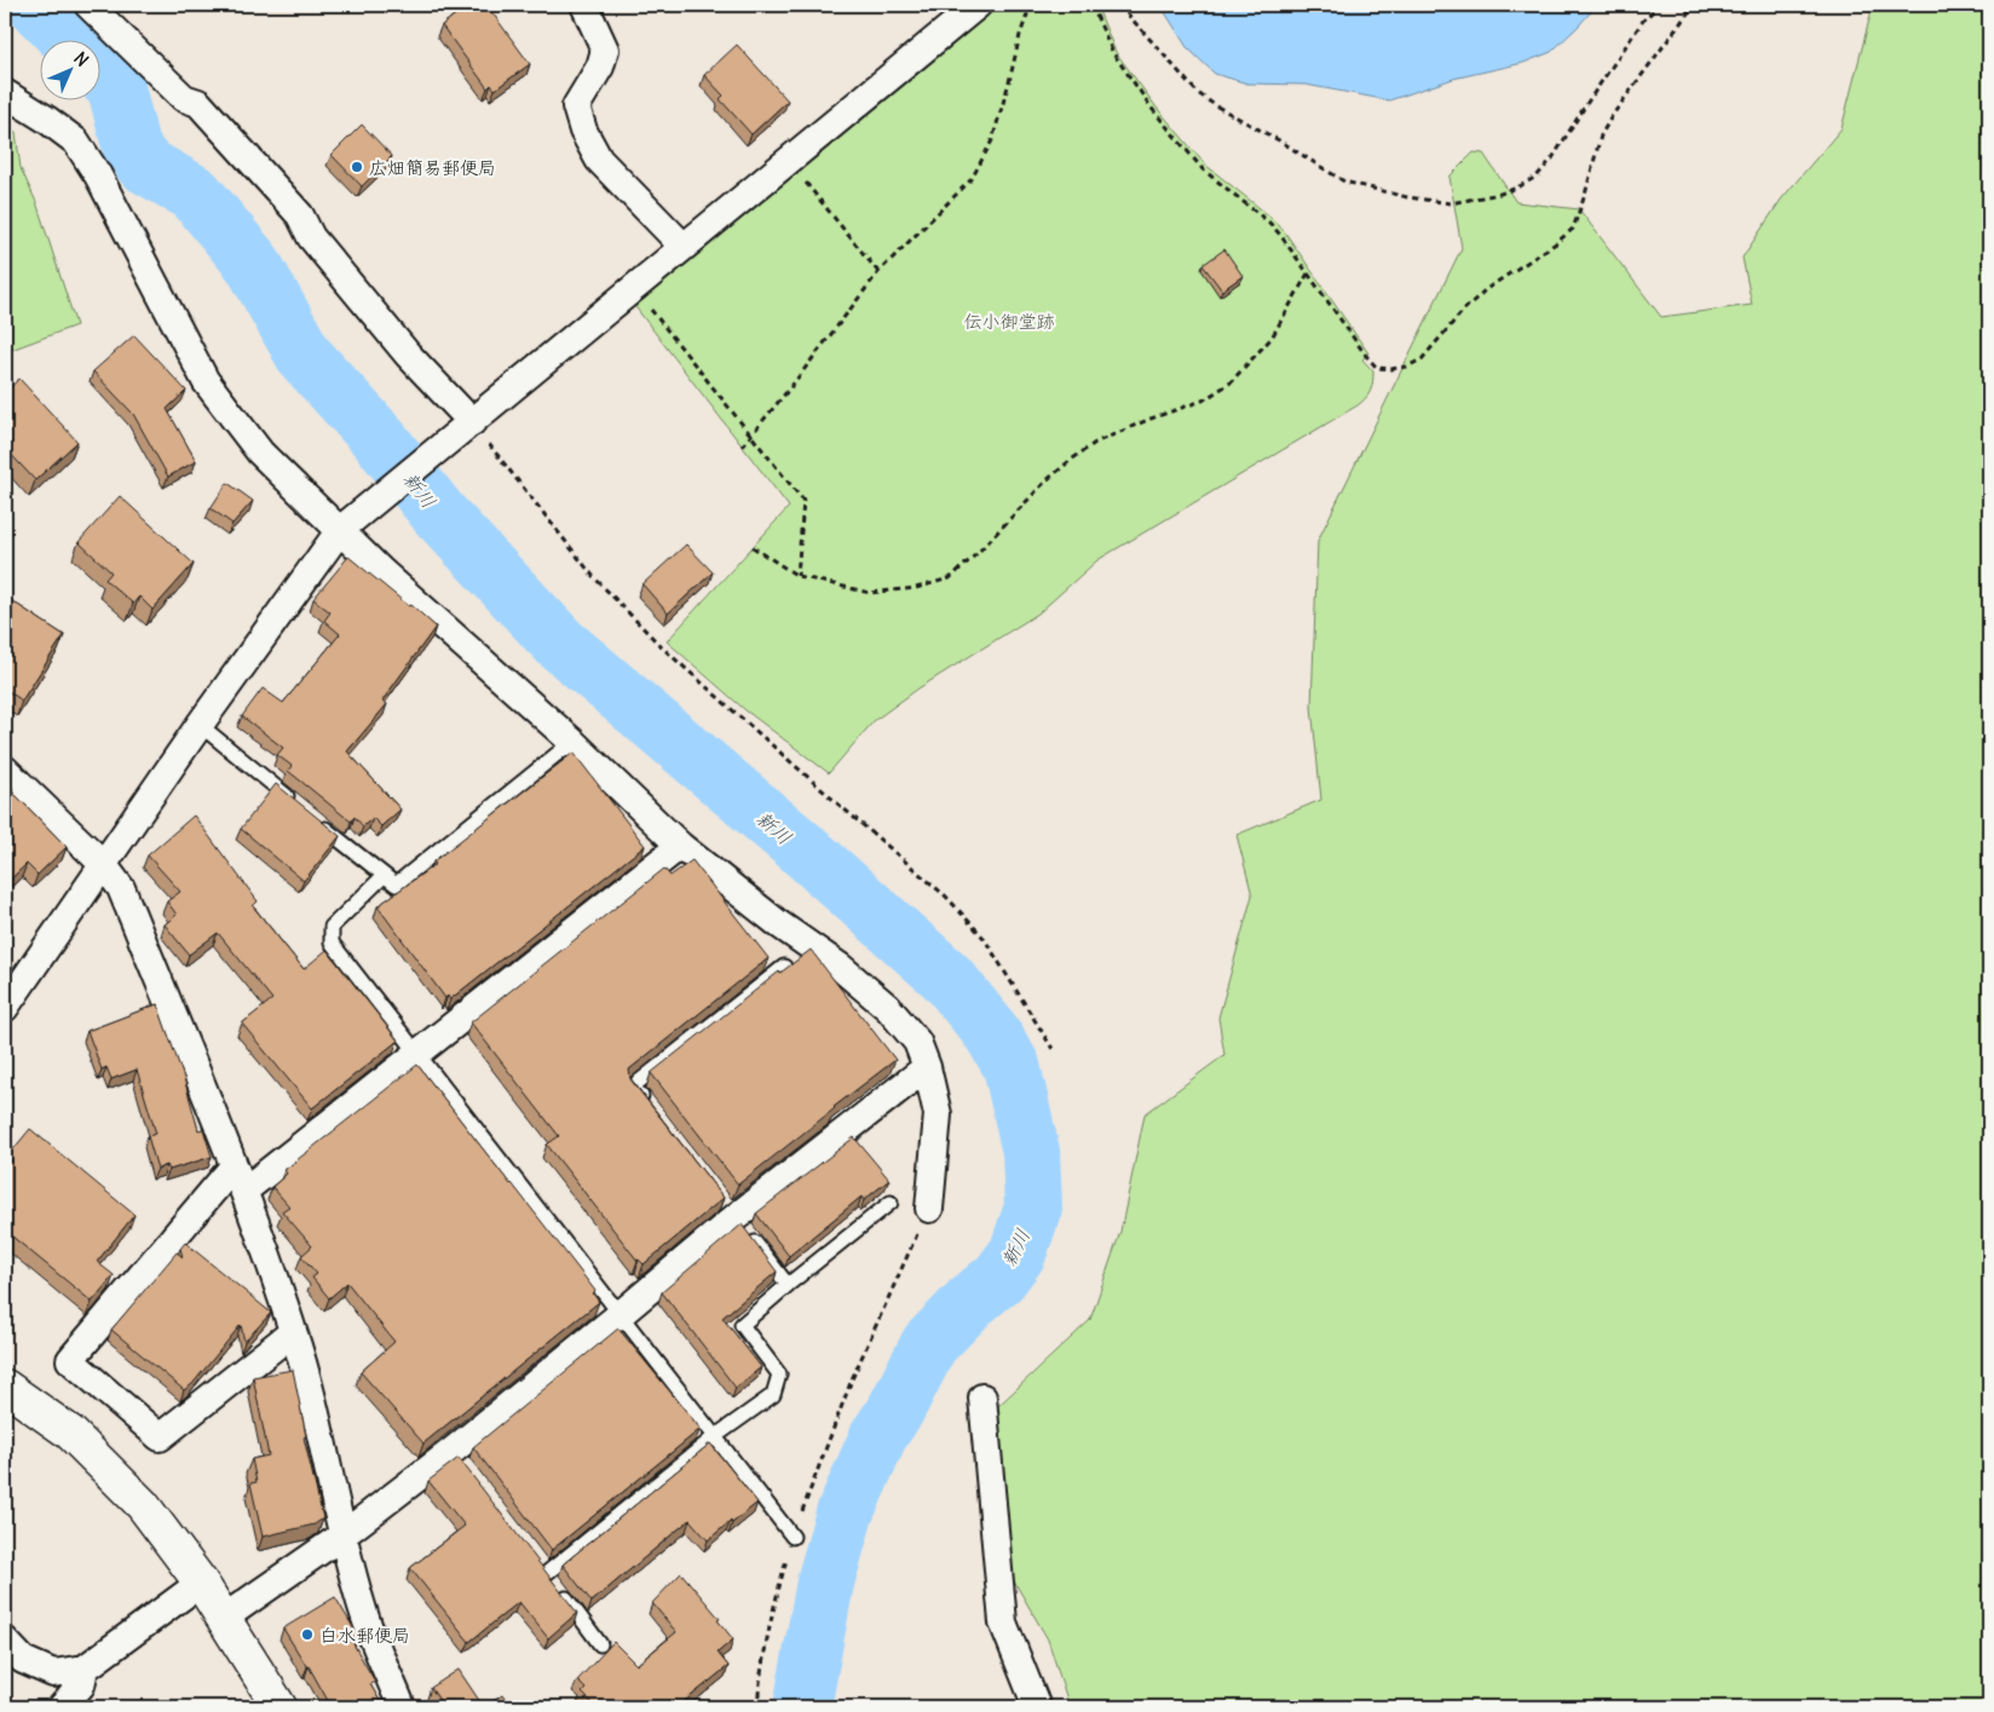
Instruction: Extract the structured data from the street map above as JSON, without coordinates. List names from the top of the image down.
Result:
{
  "water": ["新川"],
  "parks": ["伝小御堂跡"],
  "places": ["広畑簡易郵便局", "白水郵便局"],
  "north": "top right"
}
